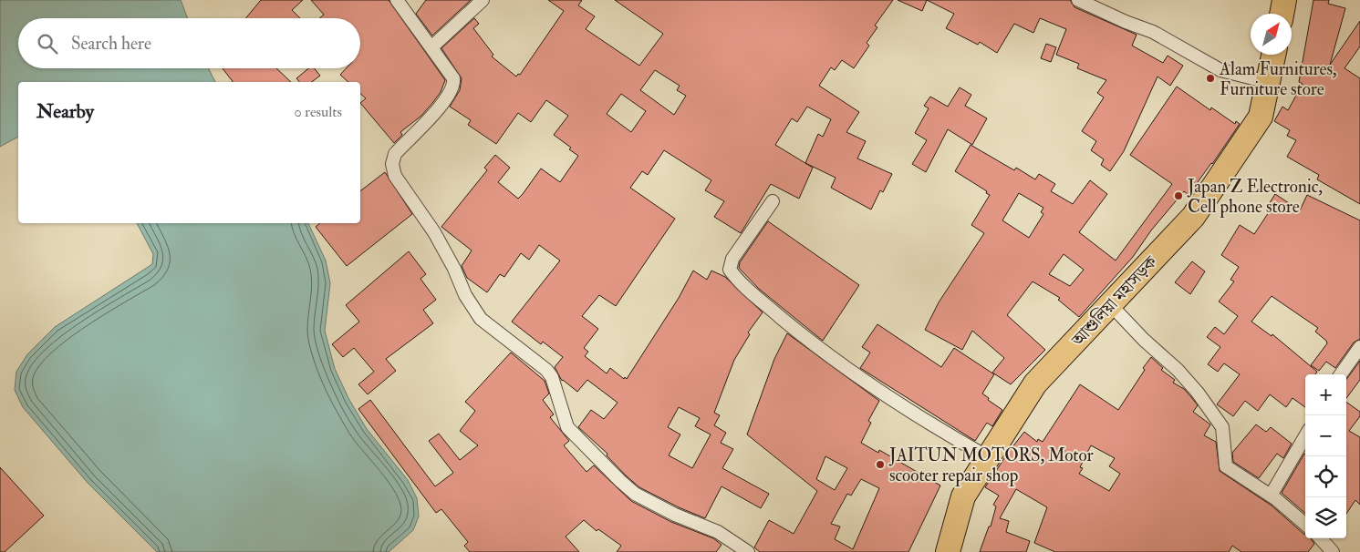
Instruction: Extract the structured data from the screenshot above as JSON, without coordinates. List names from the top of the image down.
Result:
{
  "streets": {
    "highway": ["আশুলিয়া মহাসড়ক"]
  },
  "places": ["Alam Furnitures, Furniture store", "Japan Z Electronic, Cell phone store", "JAITUN MOTORS, Motor scooter repair shop"],
  "north": "top right",
  "page": {
    "search": "Search here",
    "heading": ["Nearby", "0 results"],
    "map_buttons": ["+", "−"]
  }
}
